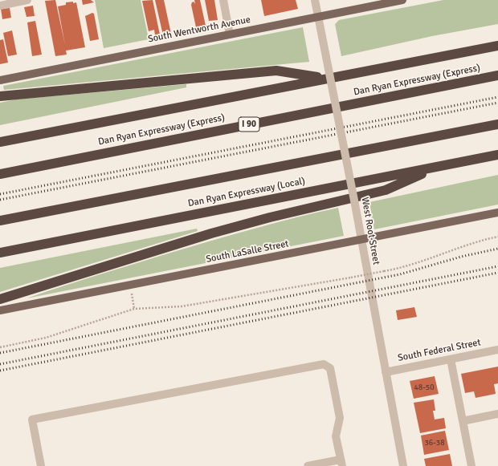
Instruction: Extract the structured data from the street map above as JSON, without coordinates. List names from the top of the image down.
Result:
{
  "streets": {
    "highway": ["Dan Ryan Expressway (Express)", "I 90", "Dan Ryan Expressway (Local)"],
    "main road": ["South Wentworth Avenue", "South LaSalle Street"],
    "street": ["West Root Street", "South Federal Street"]
  },
  "crossings": [
    ["South Wentworth Avenue", "West Root Street"],
    ["West Root Street", "South LaSalle Street"],
    ["West Root Street", "South Federal Street"]
  ],
  "house_numbers": ["48-50", "36-38"]
}
